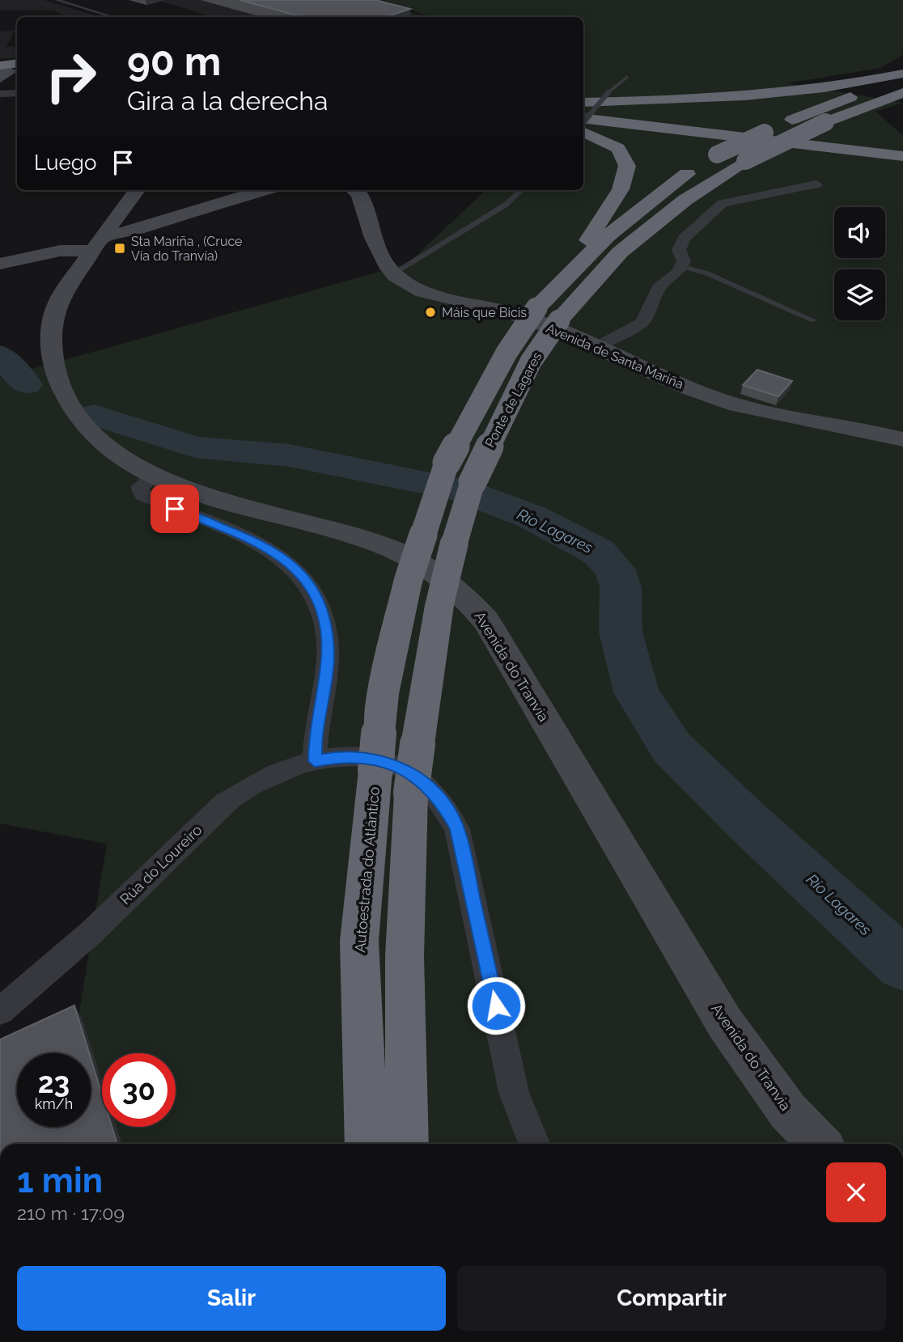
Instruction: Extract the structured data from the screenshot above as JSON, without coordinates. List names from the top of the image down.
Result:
{
  "streets": {
    "highway": ["Ponte de Lagares", "Autoestrada do Atlántico"],
    "main road": ["Avenida de Santa Mariña", "Avenida do Tranvia"],
    "street": ["Rúa do Loureiro"]
  },
  "crossings": [
    ["Ponte de Lagares", "Autoestrada do Atlántico"],
    ["Rúa do Loureiro", "Autoestrada do Atlántico"]
  ],
  "water": ["Río Lagares"],
  "places": {
    "transit": ["Sta Mariña , (Cruce Vía do Tranvía)"],
    "other": ["Máis que Bicis"]
  },
  "page": {
    "turn": ["90 m", "Gira a la derecha"],
    "then": "Luego",
    "speed": "23 km/h",
    "limit": "30",
    "heading": ["1 min", "210 m · 17:09"],
    "buttons": ["Salir", "Compartir"]
  }
}
